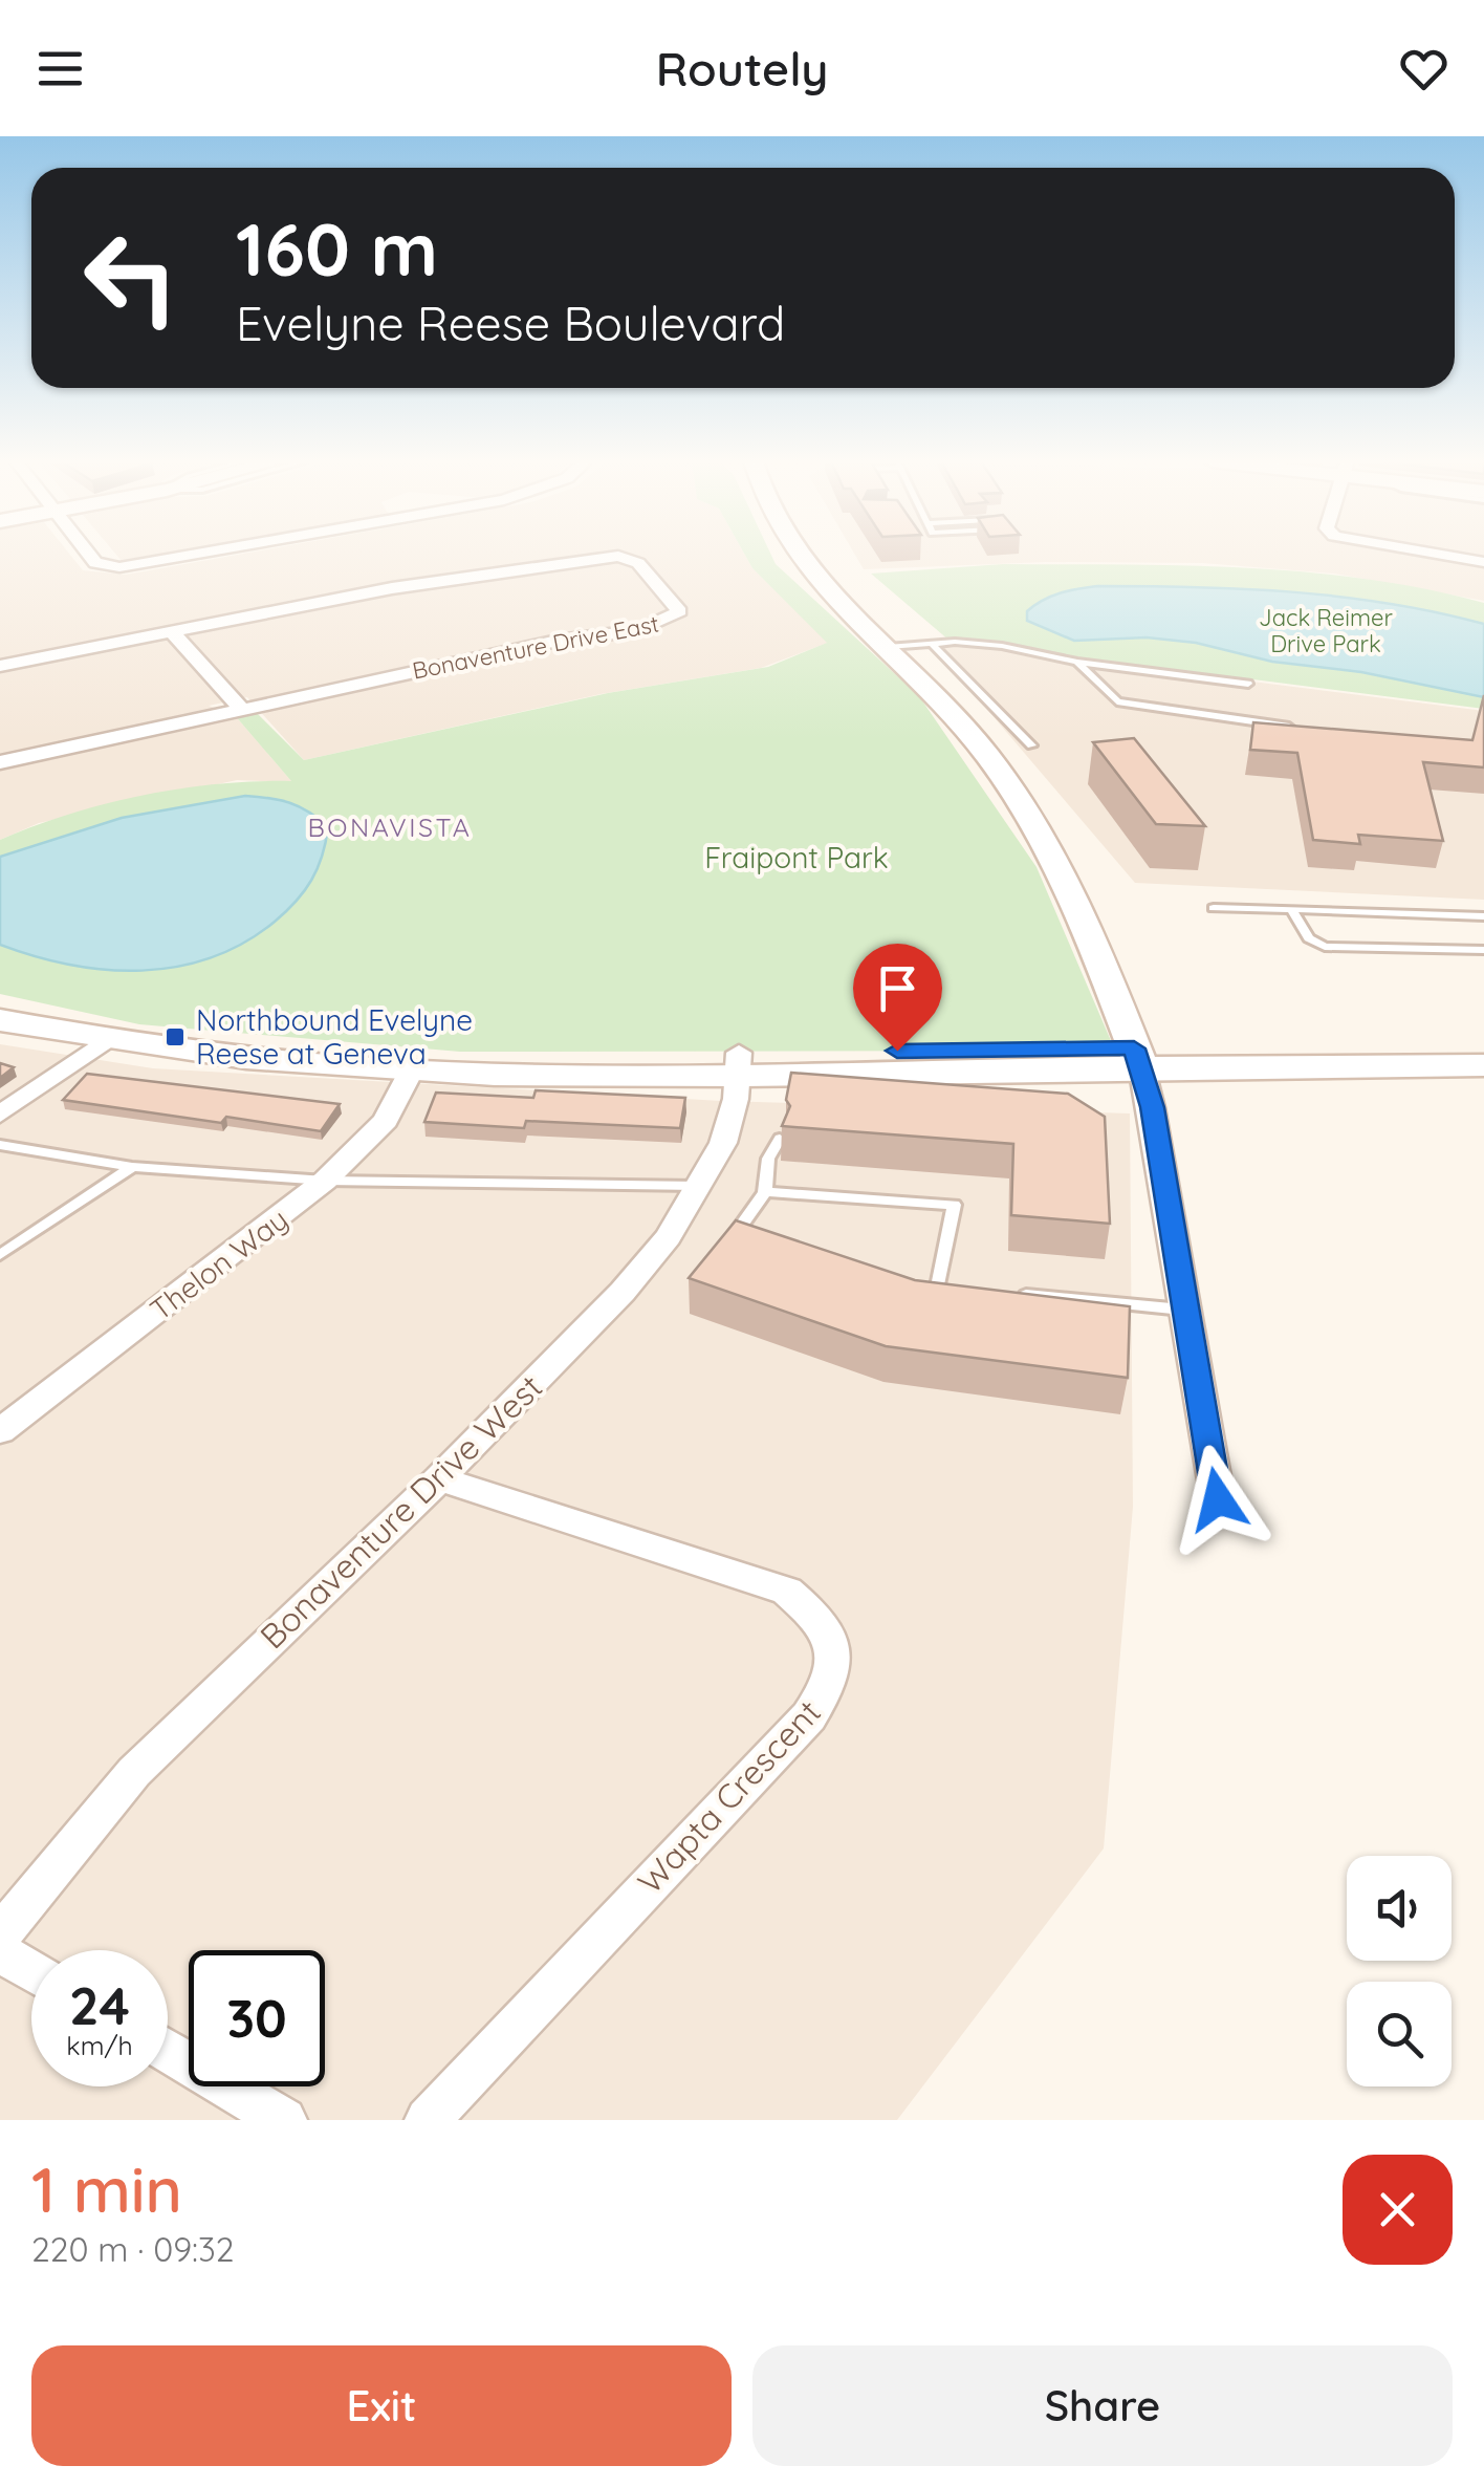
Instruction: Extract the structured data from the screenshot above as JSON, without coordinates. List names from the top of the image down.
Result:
{
  "streets": {
    "street": [
      "Bonaventure Drive East",
      "Thelon Way",
      "Bonaventure Drive West",
      "Wapta Crescent"
    ]
  },
  "crossings": [
    ["Bonaventure Drive West", "Wapta Crescent"]
  ],
  "districts": ["BONAVISTA"],
  "parks": ["Jack Reimer Drive Park", "Fraipont Park"],
  "places": {
    "transit": ["Northbound Evelyne Reese at Geneva"]
  },
  "page": {
    "header": "Routely",
    "turn": ["160 m", "Evelyne Reese Boulevard"],
    "speed": "24 km/h",
    "limit": "30",
    "heading": ["1 min", "220 m · 09:32"],
    "buttons": ["Exit", "Share"]
  }
}
